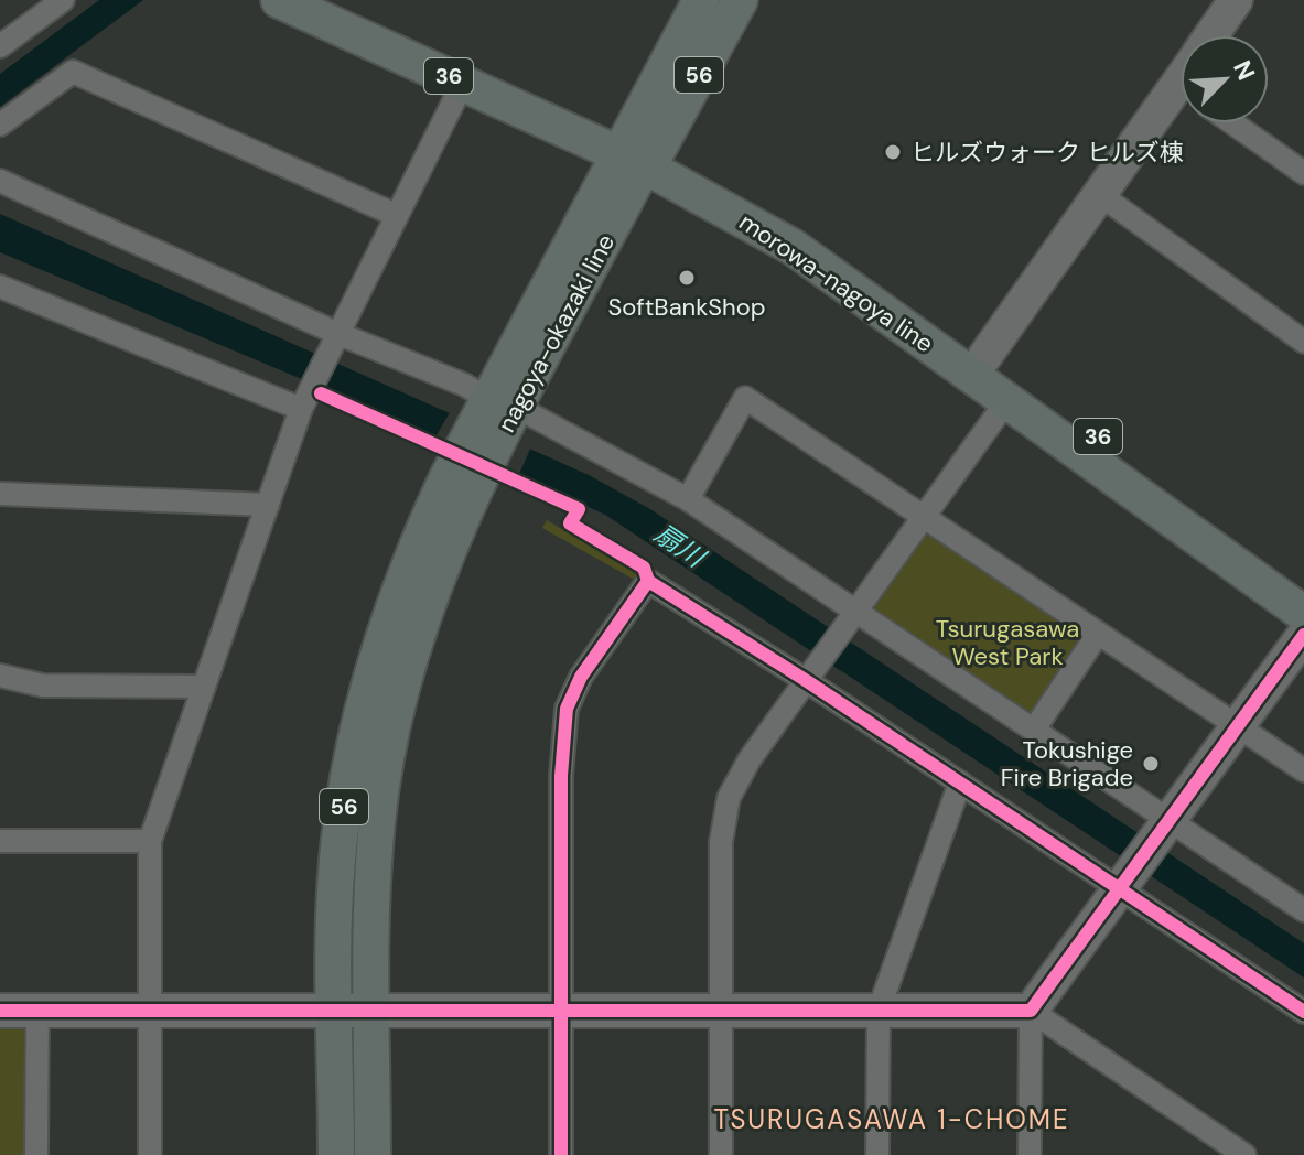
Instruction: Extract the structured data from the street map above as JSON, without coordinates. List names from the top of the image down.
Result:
{
  "streets": {
    "main road": [
      "56",
      "36",
      "morowa-nagoya line",
      "nagoya-okazaki line"
    ]
  },
  "crossings": [
    ["morowa-nagoya line", "nagoya-okazaki line"]
  ],
  "districts": ["TSURUGASAWA 1-CHOME"],
  "water": ["扇川"],
  "parks": ["Tsurugasawa West Park"],
  "places": ["ヒルズウォーク ヒルズ棟", "SoftBankShop", "Tokushige Fire Brigade"],
  "north": "top right"
}
